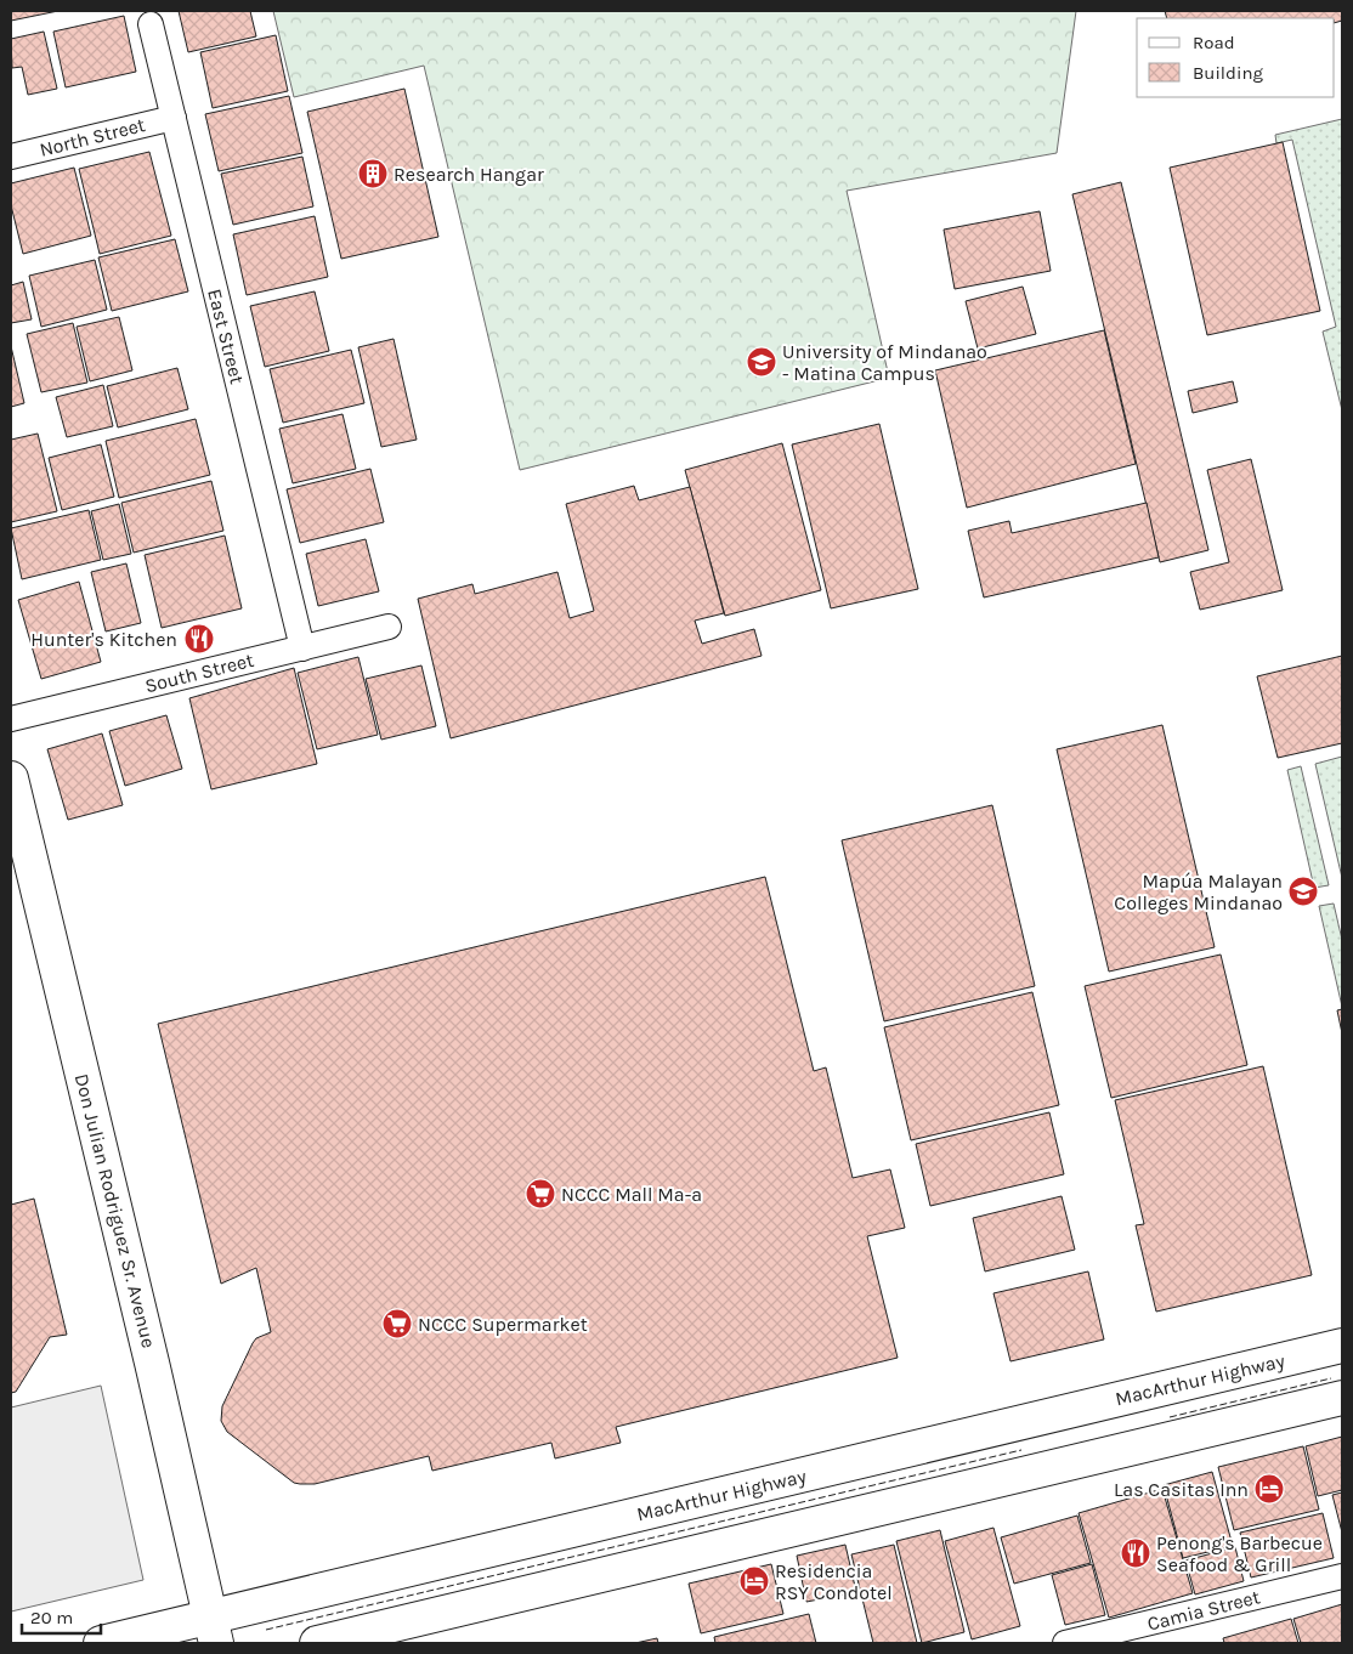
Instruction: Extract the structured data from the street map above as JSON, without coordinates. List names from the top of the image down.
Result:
{
  "streets": {
    "main road": ["Don Julian Rodriguez Sr. Avenue", "MacArthur Highway"],
    "street": [
      "North Street",
      "East Street",
      "South Street",
      "Camia Street"
    ]
  },
  "crossings": [
    ["North Street", "East Street"],
    ["East Street", "South Street"],
    ["Don Julian Rodriguez Sr. Avenue", "MacArthur Highway"]
  ],
  "places": {
    "building": ["Research Hangar"],
    "school or university": ["University of Mindanao - Matina Campus", "Mapúa Malayan Colleges Mindanao"],
    "restaurant": ["Hunter's Kitchen", "Penong's Barbecue Seafood & Grill"],
    "supermarket": ["NCCC Mall Ma-a", "NCCC Supermarket"],
    "hotel": ["Las Casitas Inn", "Residencia RSY Condotel"]
  },
  "legend": ["Road", "Building"],
  "scale_bar": "20 m"
}
